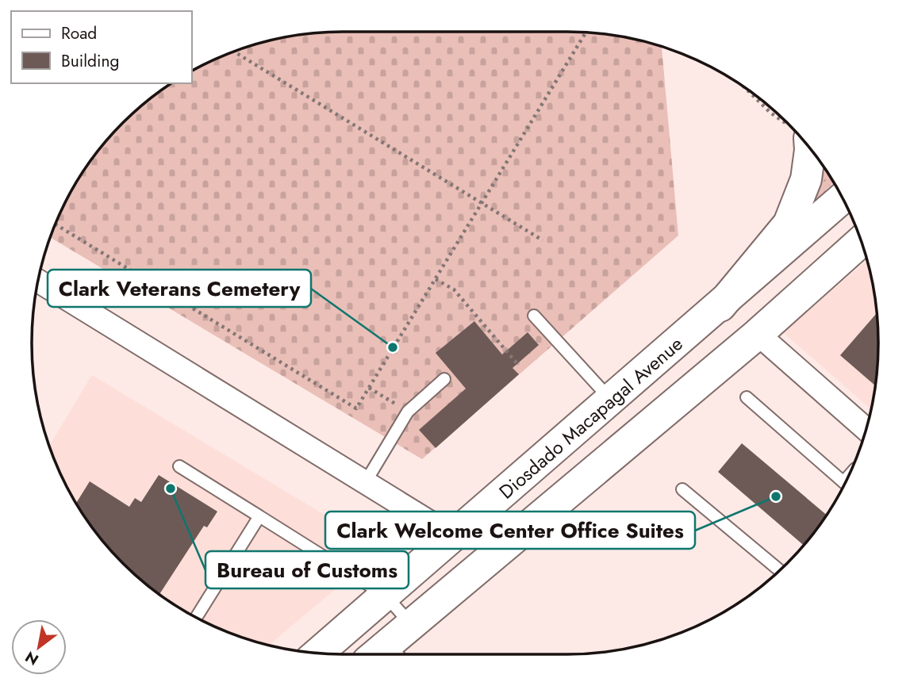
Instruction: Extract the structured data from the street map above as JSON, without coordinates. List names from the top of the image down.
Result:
{
  "streets": {
    "main road": ["Diosdado Macapagal Avenue"]
  },
  "places": ["Clark Veterans Cemetery", "Bureau of Customs", "Clark Welcome Center Office Suites"],
  "legend": ["Road", "Building"],
  "north": "bottom left"
}
